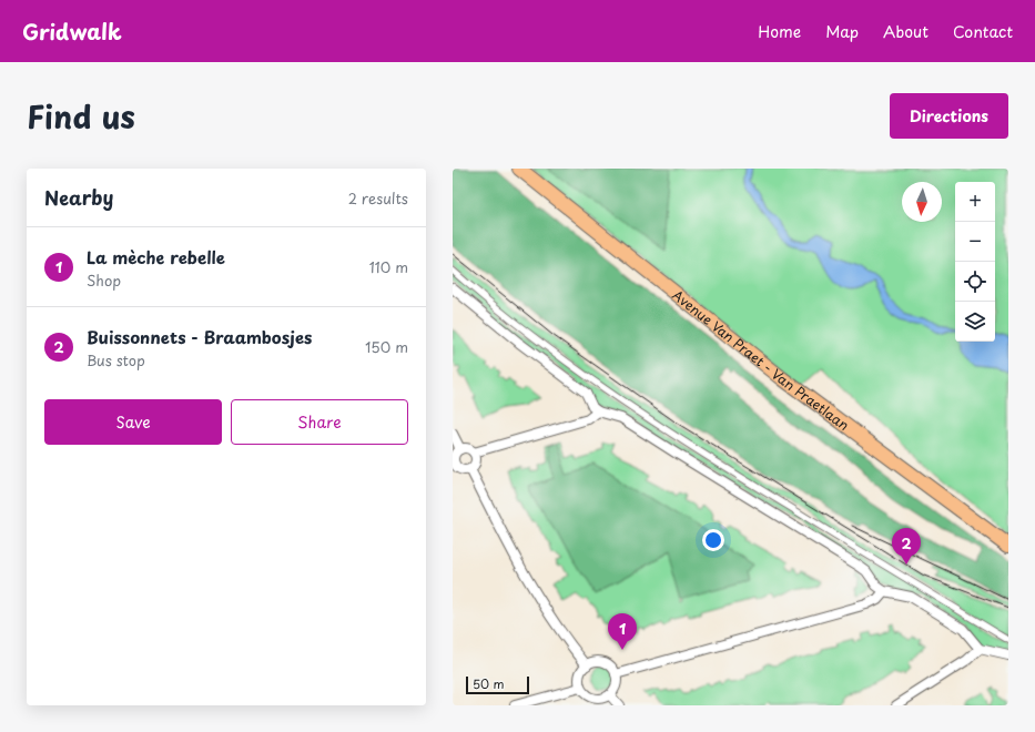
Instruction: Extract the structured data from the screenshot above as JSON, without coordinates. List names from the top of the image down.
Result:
{
  "streets": {
    "main road": ["Avenue Van Praet - Van Praetlaan"]
  },
  "scale_bar": "50 m",
  "north": "bottom",
  "page": {
    "header": "Gridwalk",
    "nav": [
      "Home",
      "Map",
      "About",
      "Contact"
    ],
    "title": "Find us",
    "buttons": [
      "Directions",
      ["Save", "Share"]
    ],
    "heading": ["Nearby", "2 results"],
    "map_buttons": ["+", "−"],
    "list": [
      {
        "mark": "1",
        "name": "La mèche rebelle",
        "note": "Shop",
        "value": "110 m"
      },
      {
        "mark": "2",
        "name": "Buissonnets - Braambosjes",
        "note": "Bus stop",
        "value": "150 m"
      }
    ],
    "pins": ["2", "1"],
    "scale": "50 m"
  }
}
